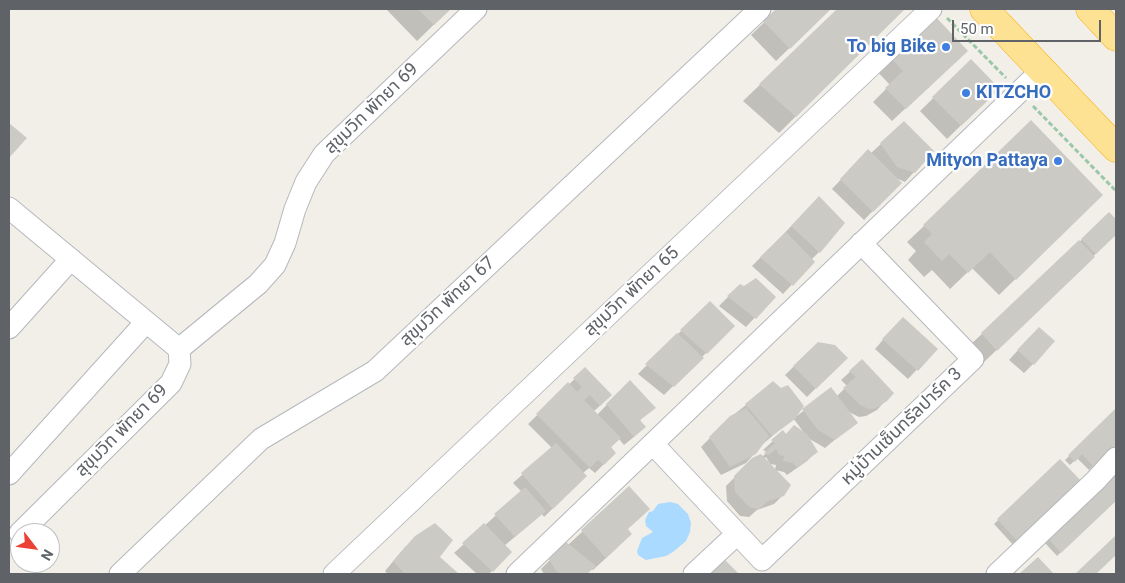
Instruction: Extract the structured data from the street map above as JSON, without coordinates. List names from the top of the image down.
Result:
{
  "streets": {
    "street": [
      "สุขุมวิท พัทยา 69",
      "สุขุมวิท พัทยา 65",
      "สุขุมวิท พัทยา 67",
      "หมู่บ้านเซ็นทรัลปาร์ค 3"
    ]
  },
  "places": ["To big Bike", "KITZCHO", "Mityon Pattaya"],
  "scale_bar": "50 m",
  "north": "bottom right"
}
